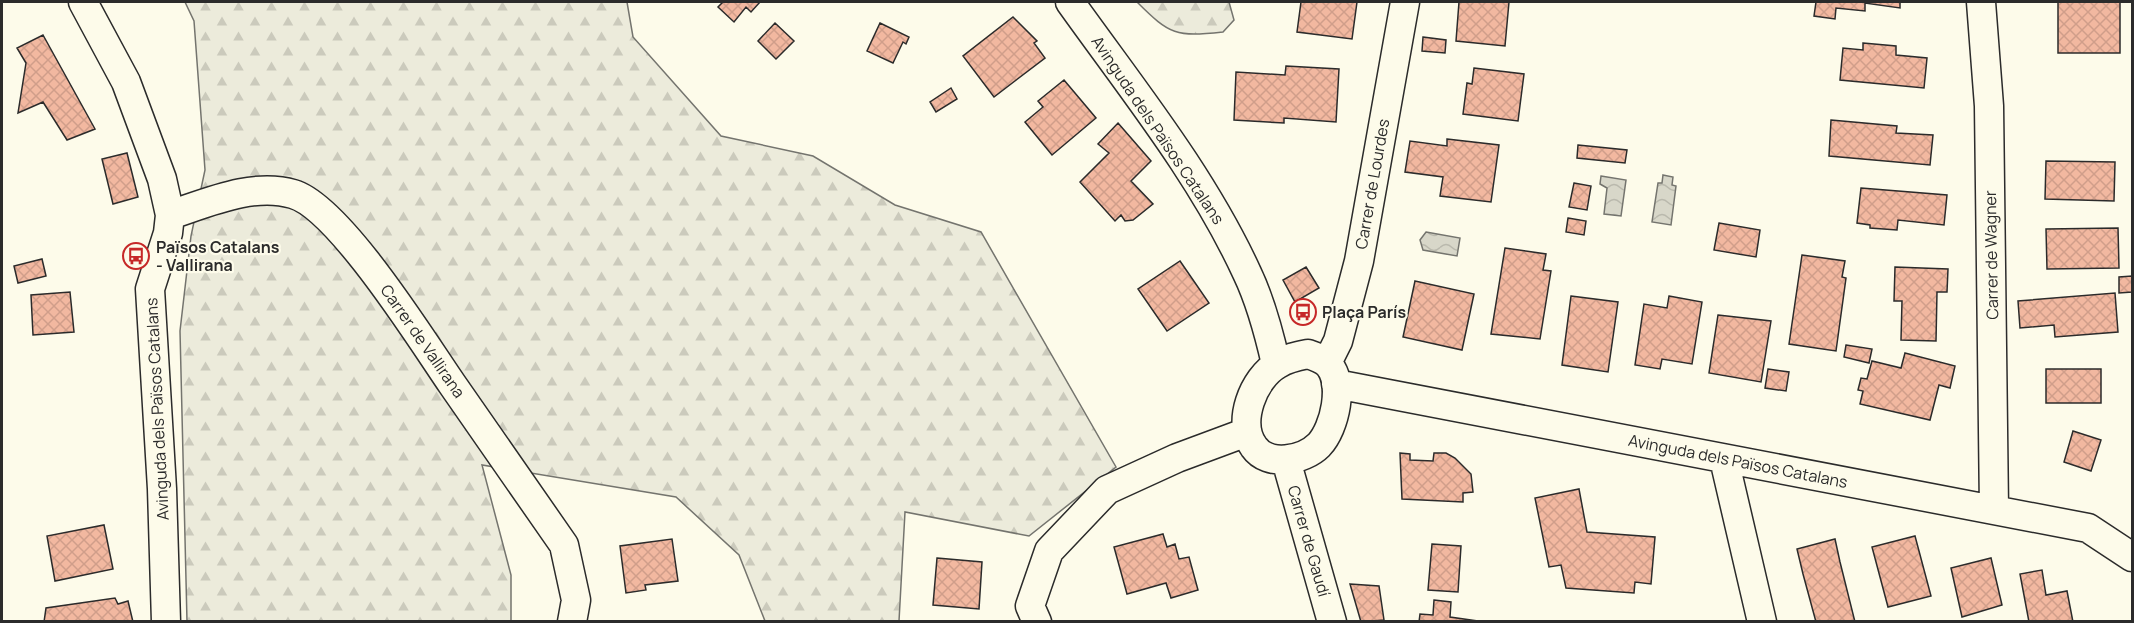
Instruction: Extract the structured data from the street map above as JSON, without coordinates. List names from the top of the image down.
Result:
{
  "streets": {
    "street": [
      "Avinguda dels Països Catalans",
      "Carrer de Lourdes",
      "Carrer de Wagner",
      "Carrer de Vallirana",
      "Carrer de Gaudí"
    ]
  },
  "crossings": [
    ["Avinguda dels Països Catalans", "Carrer de Lourdes"],
    ["Avinguda dels Països Catalans", "Carrer de Wagner"],
    ["Avinguda dels Països Catalans", "Carrer de Vallirana"],
    ["Avinguda dels Països Catalans", "Carrer de Gaudí"],
    ["Carrer de Lourdes", "Carrer de Gaudí"]
  ],
  "places": {
    "bus stop": ["Països Catalans - Vallirana", "Plaça París"]
  }
}
